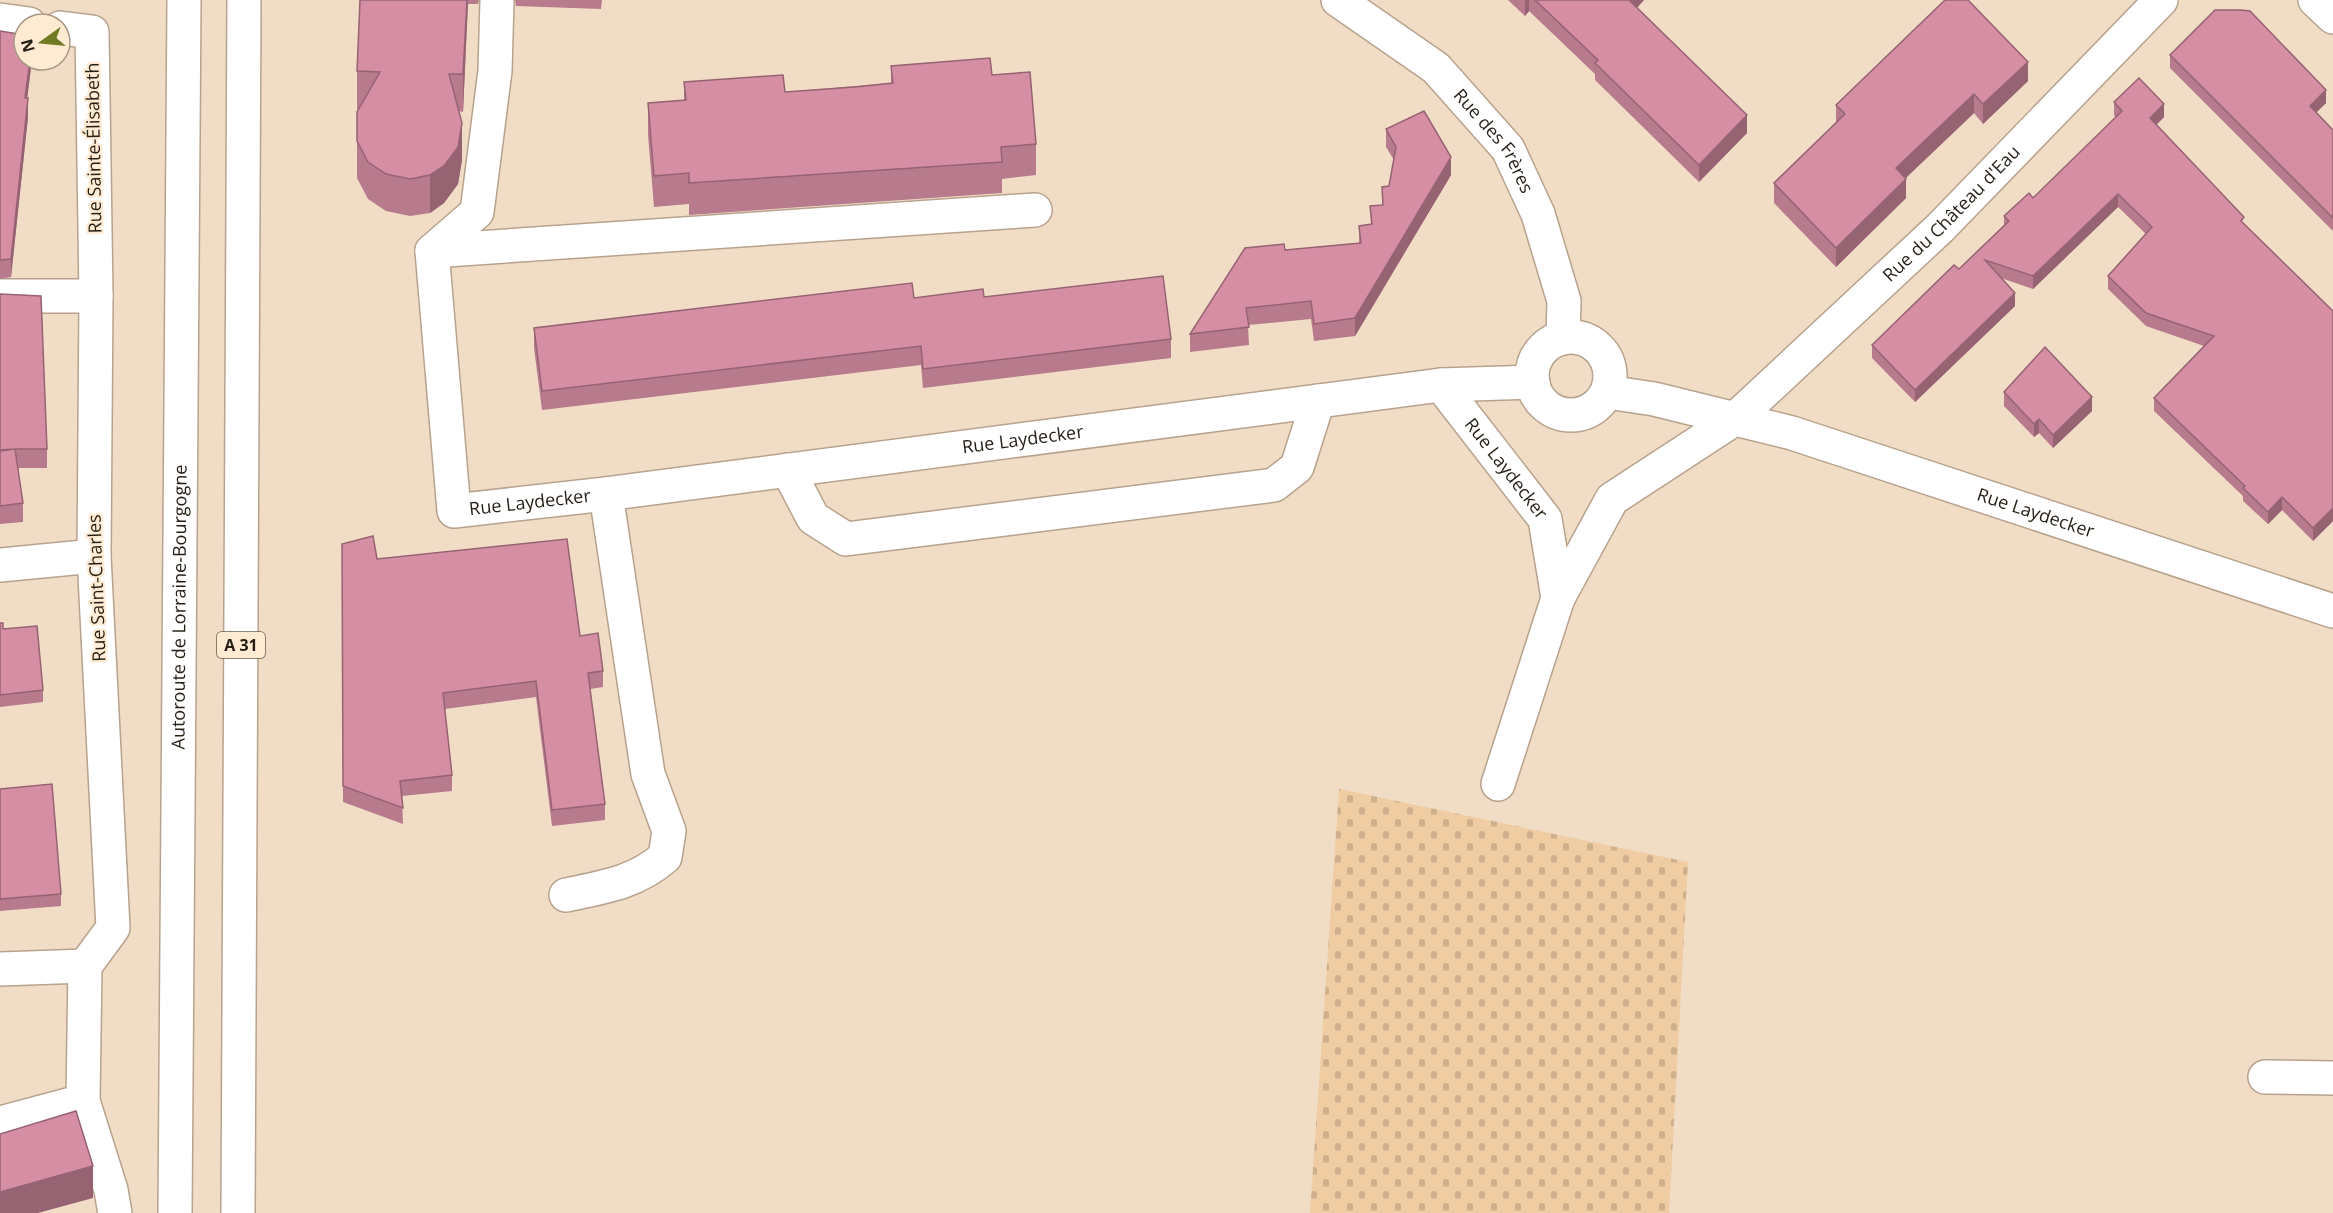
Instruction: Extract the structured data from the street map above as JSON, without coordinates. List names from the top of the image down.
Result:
{
  "streets": {
    "main road": [
      "Rue des Frères",
      "Rue Sainte-Élisabeth",
      "Rue du Château d'Eau",
      "Rue Laydecker",
      "Rue Saint-Charles",
      "Autoroute de Lorraine-Bourgogne",
      "A 31"
    ]
  },
  "crossings": [
    ["Rue des Frères", "Rue Laydecker"],
    ["Rue Sainte-Élisabeth", "Rue Saint-Charles"],
    ["Rue du Château d'Eau", "Rue Laydecker"]
  ],
  "north": "left"
}
